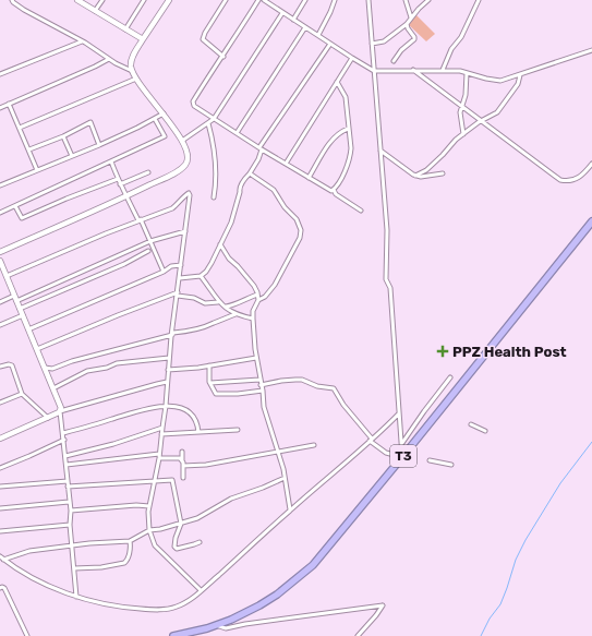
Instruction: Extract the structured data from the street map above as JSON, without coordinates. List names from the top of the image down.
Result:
{
  "streets": {
    "highway": ["T3"]
  },
  "places": {
    "health": ["PPZ Health Post"]
  }
}
